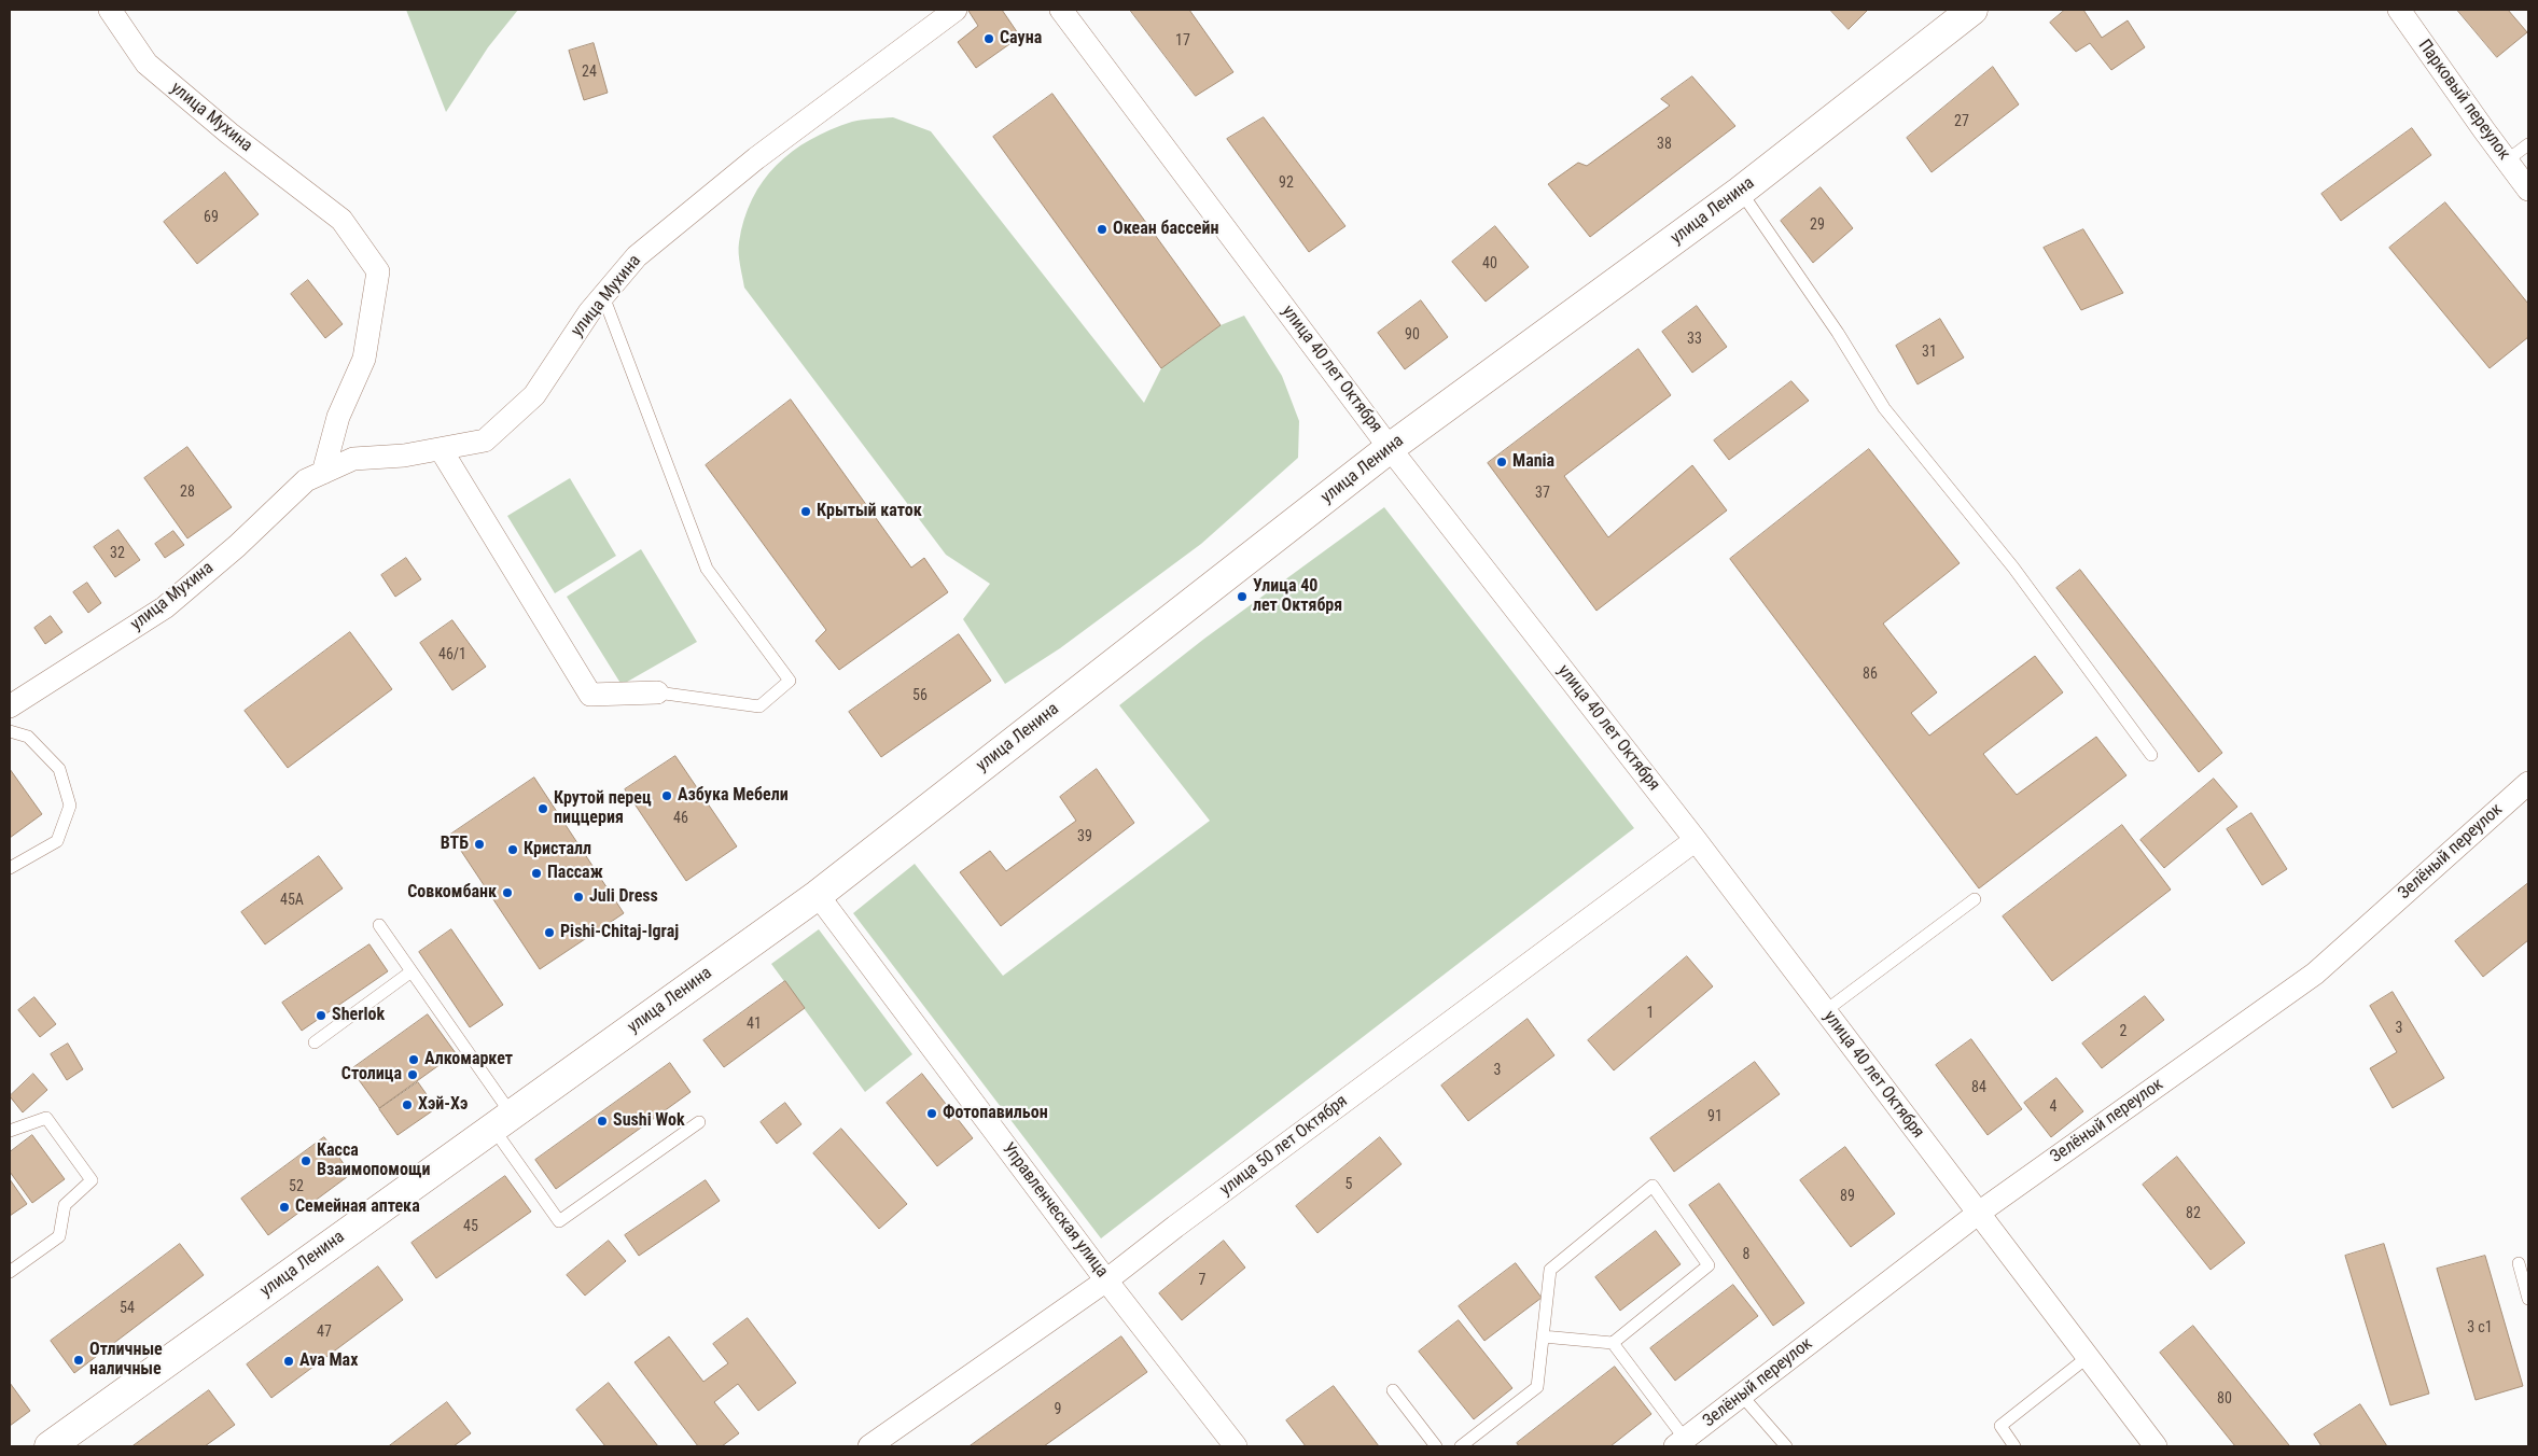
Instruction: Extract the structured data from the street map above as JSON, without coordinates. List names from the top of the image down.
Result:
{
  "streets": {
    "main road": ["улица Ленина"],
    "street": [
      "Парковый переулок",
      "улица Мухина",
      "улица 40 лет Октября",
      "Зелёный переулок",
      "улица 50 лет Октября",
      "Управленческая улица"
    ]
  },
  "crossings": [
    ["улица Ленина", "улица 40 лет Октября"],
    ["улица Ленина", "Управленческая улица"],
    ["улица 40 лет Октября", "Зелёный переулок"],
    ["улица 40 лет Октября", "улица 50 лет Октября"],
    ["улица 50 лет Октября", "Управленческая улица"]
  ],
  "places": [
    "Сауна",
    "Океан бассейн",
    "Mania",
    "Крытый каток",
    "Улица 40 лет Октября",
    "Азбука Мебели",
    "Крутой перец пиццерия",
    "ВТБ",
    "Кристалл",
    "Пассаж",
    "Совкомбанк",
    "Juli Dress",
    "Pishi-Chitaj-Igraj",
    "Sherlok",
    "Алкомаркет",
    "Столица",
    "Хэй-Хэ",
    "Фотопавильон",
    "Sushi Wok",
    "Касса Взаимопомощи",
    "Семейная аптека",
    "Отличные наличные",
    "Ava Max"
  ],
  "house_numbers": [
    "17",
    "24",
    "27",
    "38",
    "92",
    "69",
    "29",
    "40",
    "90",
    "33",
    "31",
    "28",
    "37",
    "32",
    "46/1",
    "86",
    "56",
    "46",
    "39",
    "45А",
    "1",
    "41",
    "3",
    "2",
    "3",
    "84",
    "4",
    "91",
    "5",
    "52",
    "89",
    "82",
    "45",
    "8",
    "7",
    "54",
    "3 с1",
    "47",
    "80",
    "9"
  ]
}
